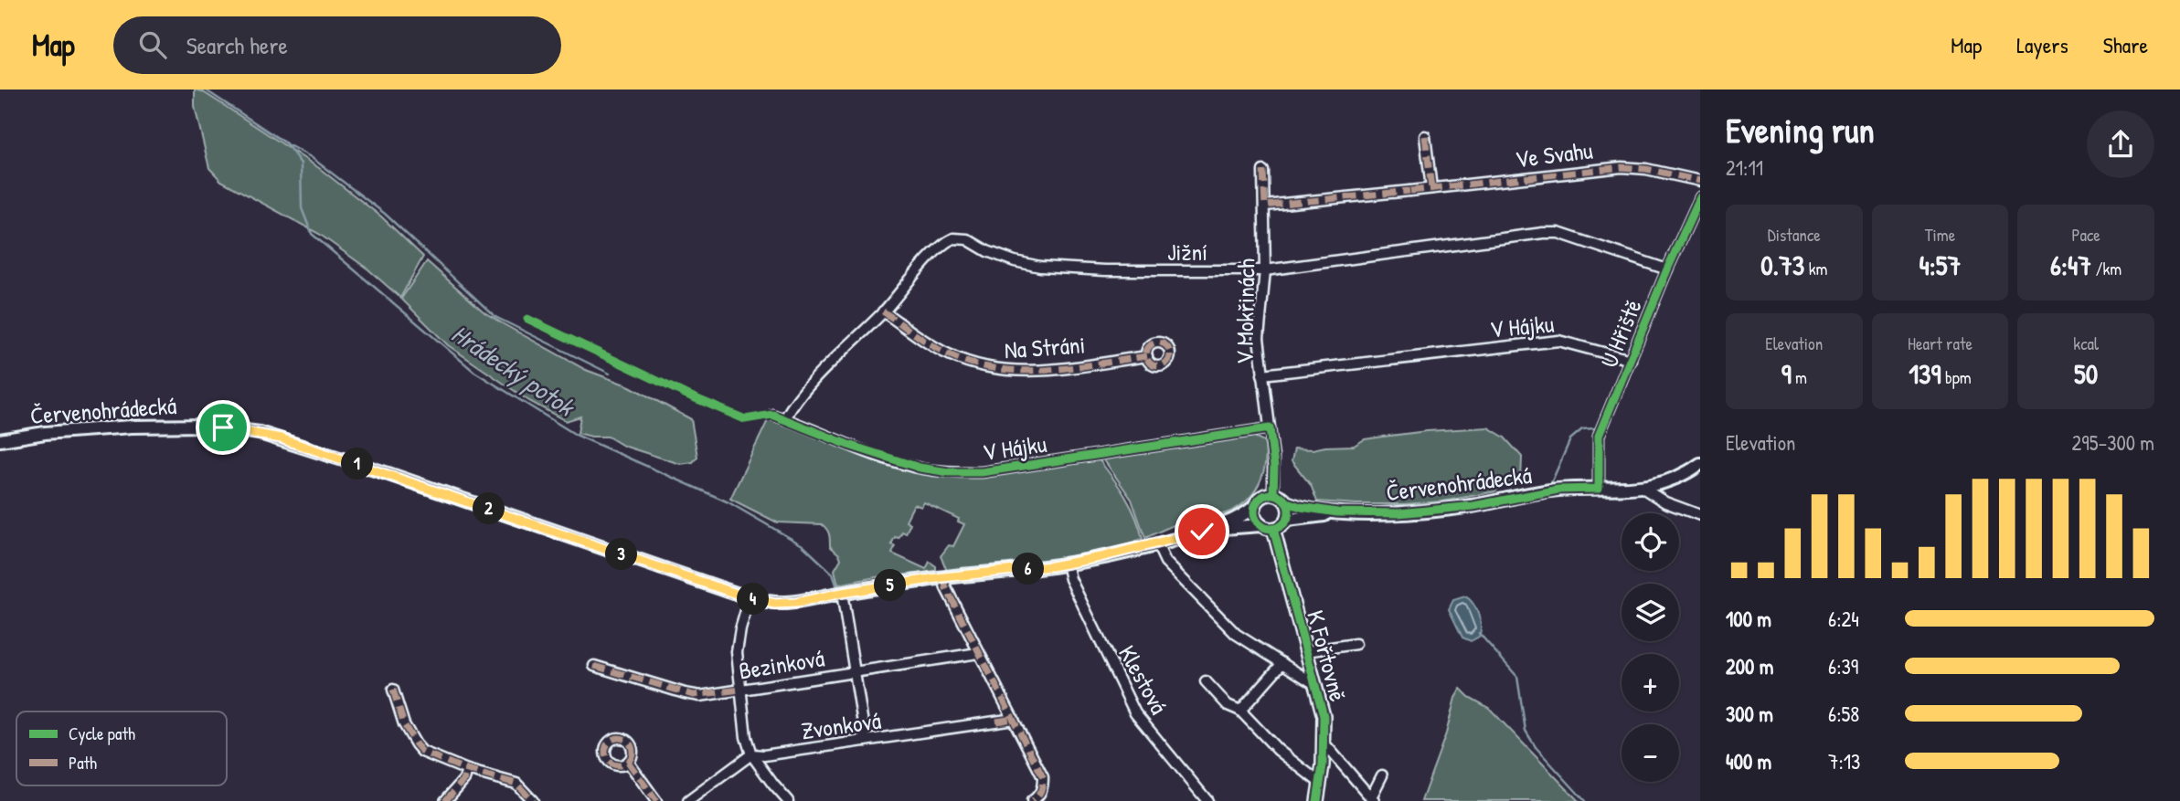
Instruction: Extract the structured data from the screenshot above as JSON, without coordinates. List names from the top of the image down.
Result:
{
  "streets": {
    "street": [
      "Ve Svahu",
      "Jižní",
      "V Mokřinách",
      "V Hájku",
      "U Hřiště",
      "Na Stráni",
      "Červenohrádecká",
      "K Fořtovně",
      "Bezinková",
      "Klestová",
      "Zvonková"
    ]
  },
  "crossings": [
    ["Ve Svahu", "V Mokřinách"],
    ["Jižní", "V Mokřinách"],
    ["Jižní", "V Hájku"],
    ["Jižní", "U Hřiště"],
    ["Jižní", "Na Stráni"],
    ["V Mokřinách", "V Hájku"],
    ["V Mokřinách", "Červenohrádecká"],
    ["V Mokřinách", "K Fořtovně"],
    ["V Hájku", "U Hřiště"],
    ["U Hřiště", "Červenohrádecká"],
    ["Červenohrádecká", "K Fořtovně"],
    ["Červenohrádecká", "Klestová"]
  ],
  "water": ["Hrádecký potok"],
  "legend": ["Cycle path", "Path"],
  "page": {
    "header": "Map",
    "search": "Search here",
    "nav": ["Map", "Layers", "Share"],
    "heading": ["Evening run", "21:11"],
    "stats": [
      ["Distance", "0.73 km"],
      ["Time", "4:57"],
      ["Pace", "6:47 /km"],
      ["Elevation", "9 m"],
      ["Heart rate", "139 bpm"],
      ["kcal", "50"]
    ],
    "chart": ["Elevation", "295–300 m"],
    "pins": [
      "1",
      "2",
      "3",
      "6",
      "5",
      "4"
    ],
    "map_buttons": ["+", "−"],
    "list": [
      {
        "name": "100 m",
        "note": "6:24"
      },
      {
        "name": "200 m",
        "note": "6:39"
      },
      {
        "name": "300 m",
        "note": "6:58"
      },
      {
        "name": "400 m",
        "note": "7:13"
      }
    ]
  }
}
